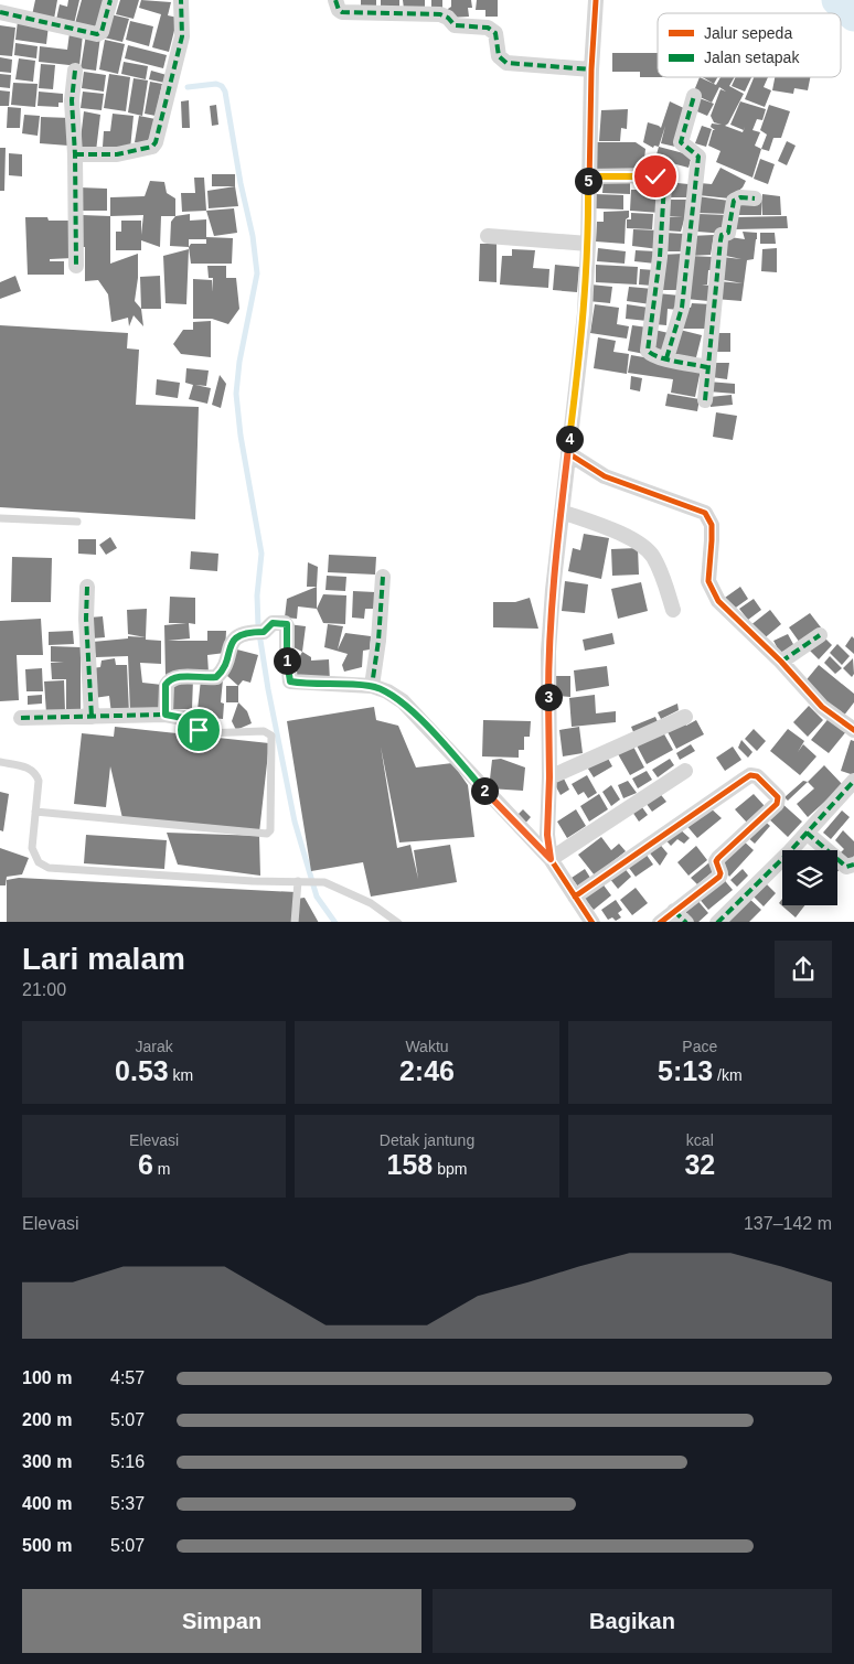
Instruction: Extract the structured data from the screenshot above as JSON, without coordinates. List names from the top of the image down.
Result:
{
  "legend": ["Jalur sepeda", "Jalan setapak"],
  "page": {
    "pins": [
      "5",
      "4",
      "1",
      "3",
      "2"
    ],
    "heading": ["Lari malam", "21:00"],
    "stats": [
      ["Jarak", "0.53 km"],
      ["Waktu", "2:46"],
      ["Pace", "5:13 /km"],
      ["Elevasi", "6 m"],
      ["Detak jantung", "158 bpm"],
      ["kcal", "32"]
    ],
    "chart": ["Elevasi", "137–142 m"],
    "list": [
      {
        "name": "100 m",
        "note": "4:57"
      },
      {
        "name": "200 m",
        "note": "5:07"
      },
      {
        "name": "300 m",
        "note": "5:16"
      },
      {
        "name": "400 m",
        "note": "5:37"
      },
      {
        "name": "500 m",
        "note": "5:07"
      }
    ],
    "buttons": ["Simpan", "Bagikan"]
  }
}
